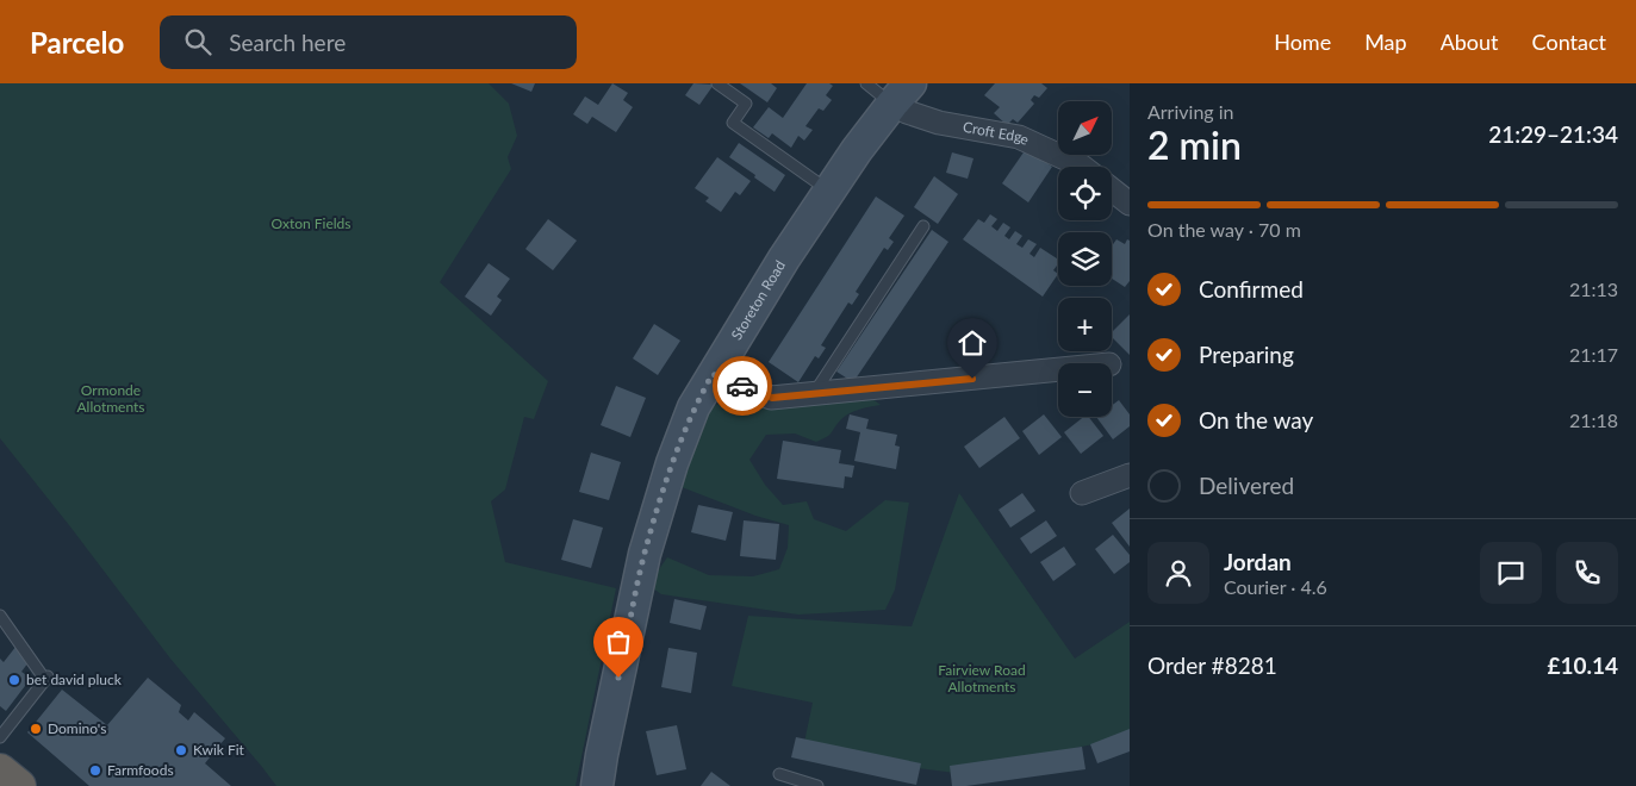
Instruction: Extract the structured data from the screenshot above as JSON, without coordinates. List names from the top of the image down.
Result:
{
  "streets": {
    "main road": ["Storeton Road"],
    "street": ["Croft Edge"]
  },
  "crossings": [
    ["Croft Edge", "Storeton Road"]
  ],
  "parks": ["Oxton Fields", "Ormonde Allotments", "Fairview Road Allotments"],
  "places": [
    "bet david pluck",
    "Domino's",
    "Kwik Fit",
    "Farmfoods"
  ],
  "north": "top right",
  "page": {
    "header": "Parcelo",
    "search": "Search here",
    "nav": [
      "Home",
      "Map",
      "About",
      "Contact"
    ],
    "heading": ["2 min", "Arriving in", "21:29–21:34"],
    "panel": [
      "Jordan",
      "Courier · 4.6",
      "Order #8281",
      "£10.14"
    ],
    "map_buttons": ["+", "−"],
    "bar": "On the way · 70 m",
    "list": [
      ["Confirmed", "21:13"],
      ["Preparing", "21:17"],
      ["On the way", "21:18"],
      "Delivered"
    ]
  }
}
